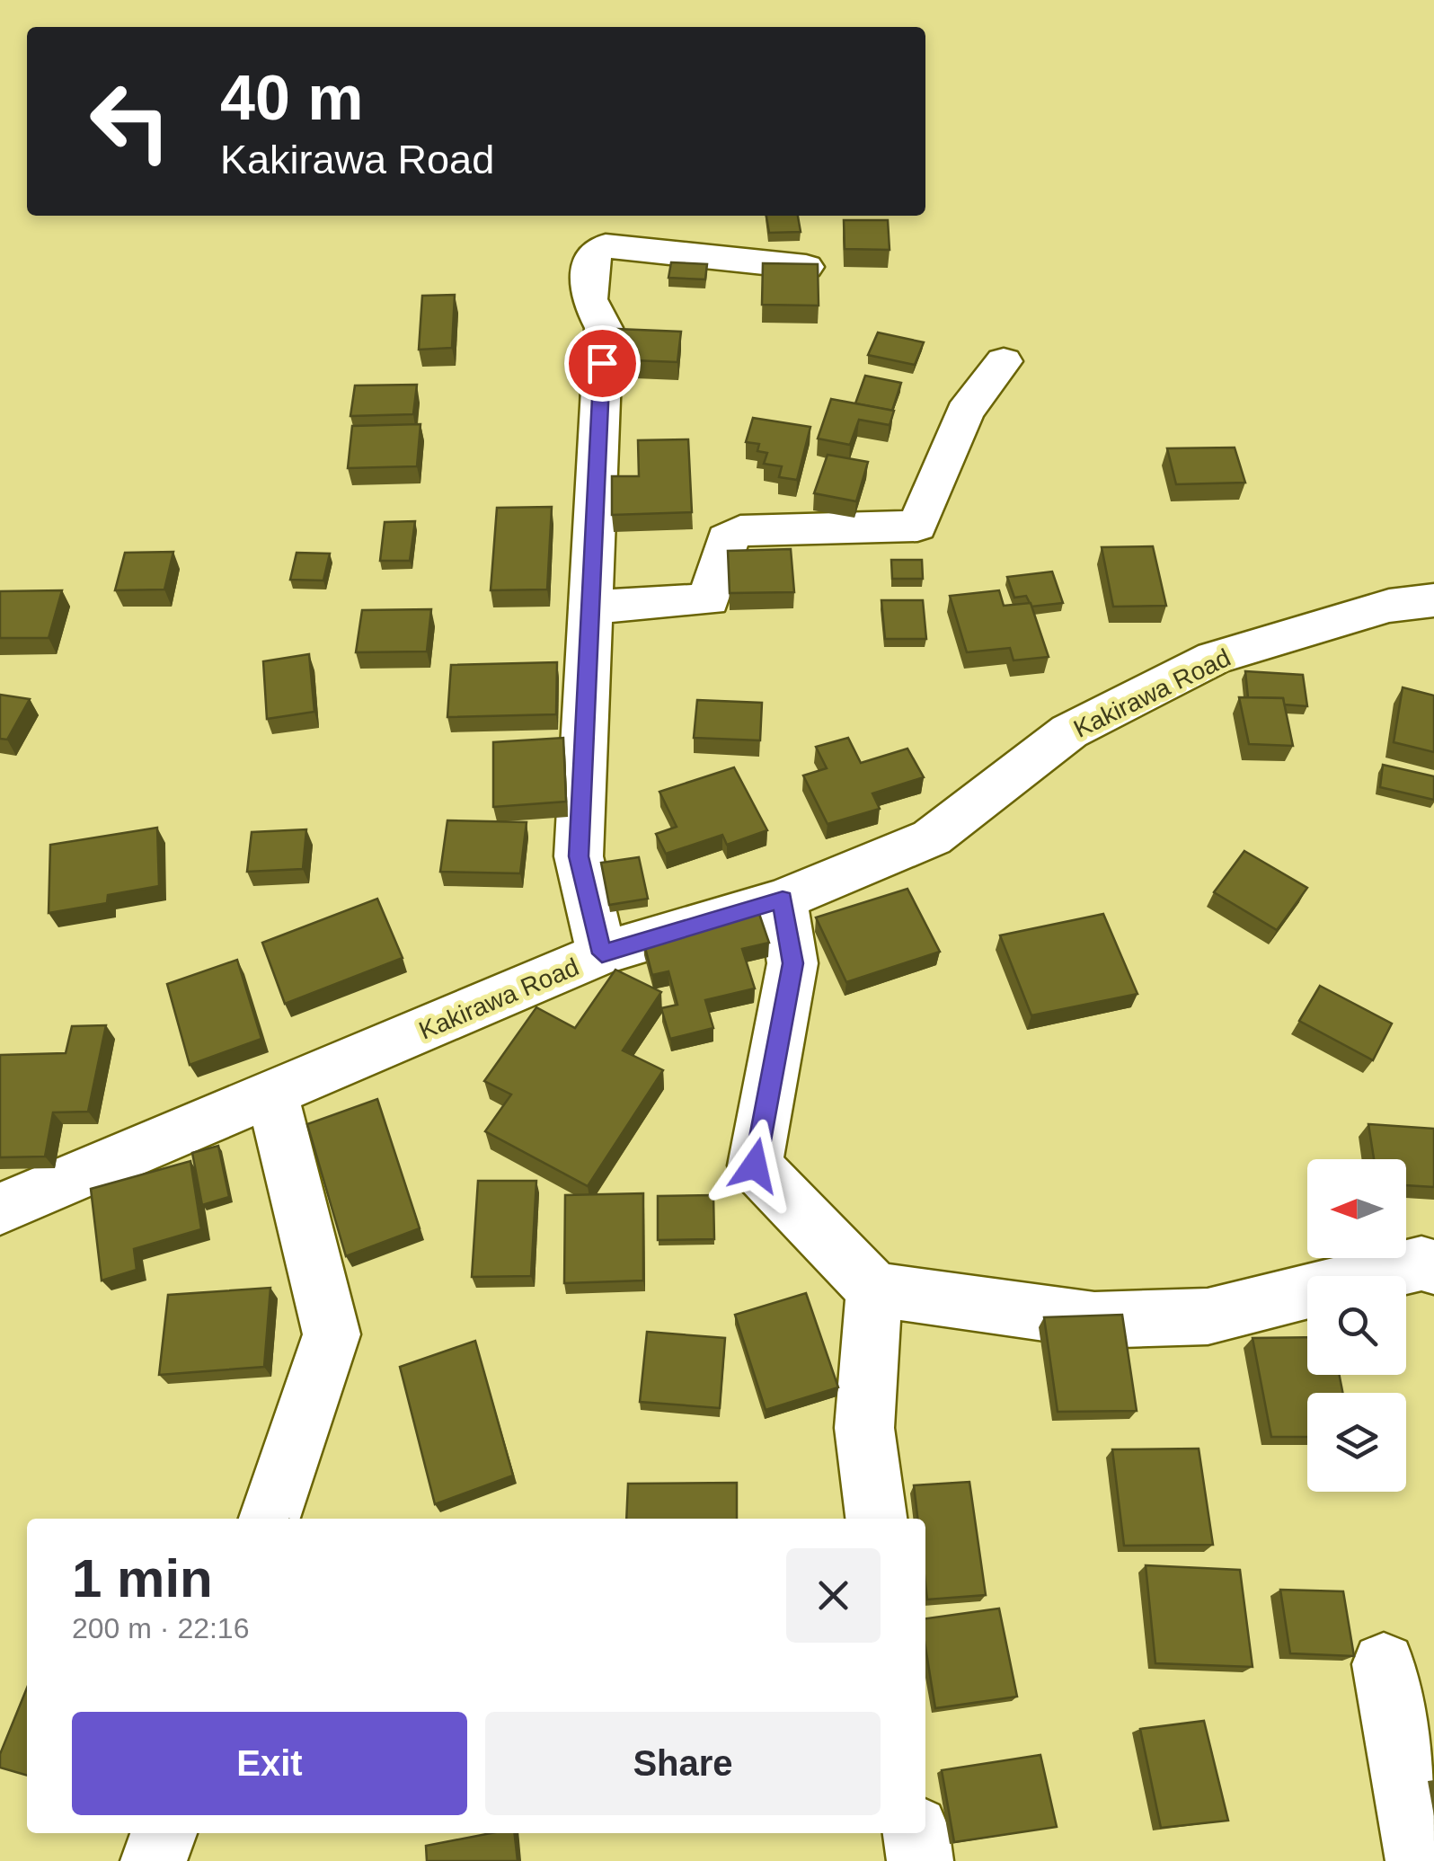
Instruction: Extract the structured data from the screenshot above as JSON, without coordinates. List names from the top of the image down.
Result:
{
  "streets": {
    "street": ["Kakirawa Road"]
  },
  "north": "left",
  "page": {
    "turn": ["40 m", "Kakirawa Road"],
    "heading": ["1 min", "200 m · 22:16"],
    "buttons": ["Exit", "Share"]
  }
}
